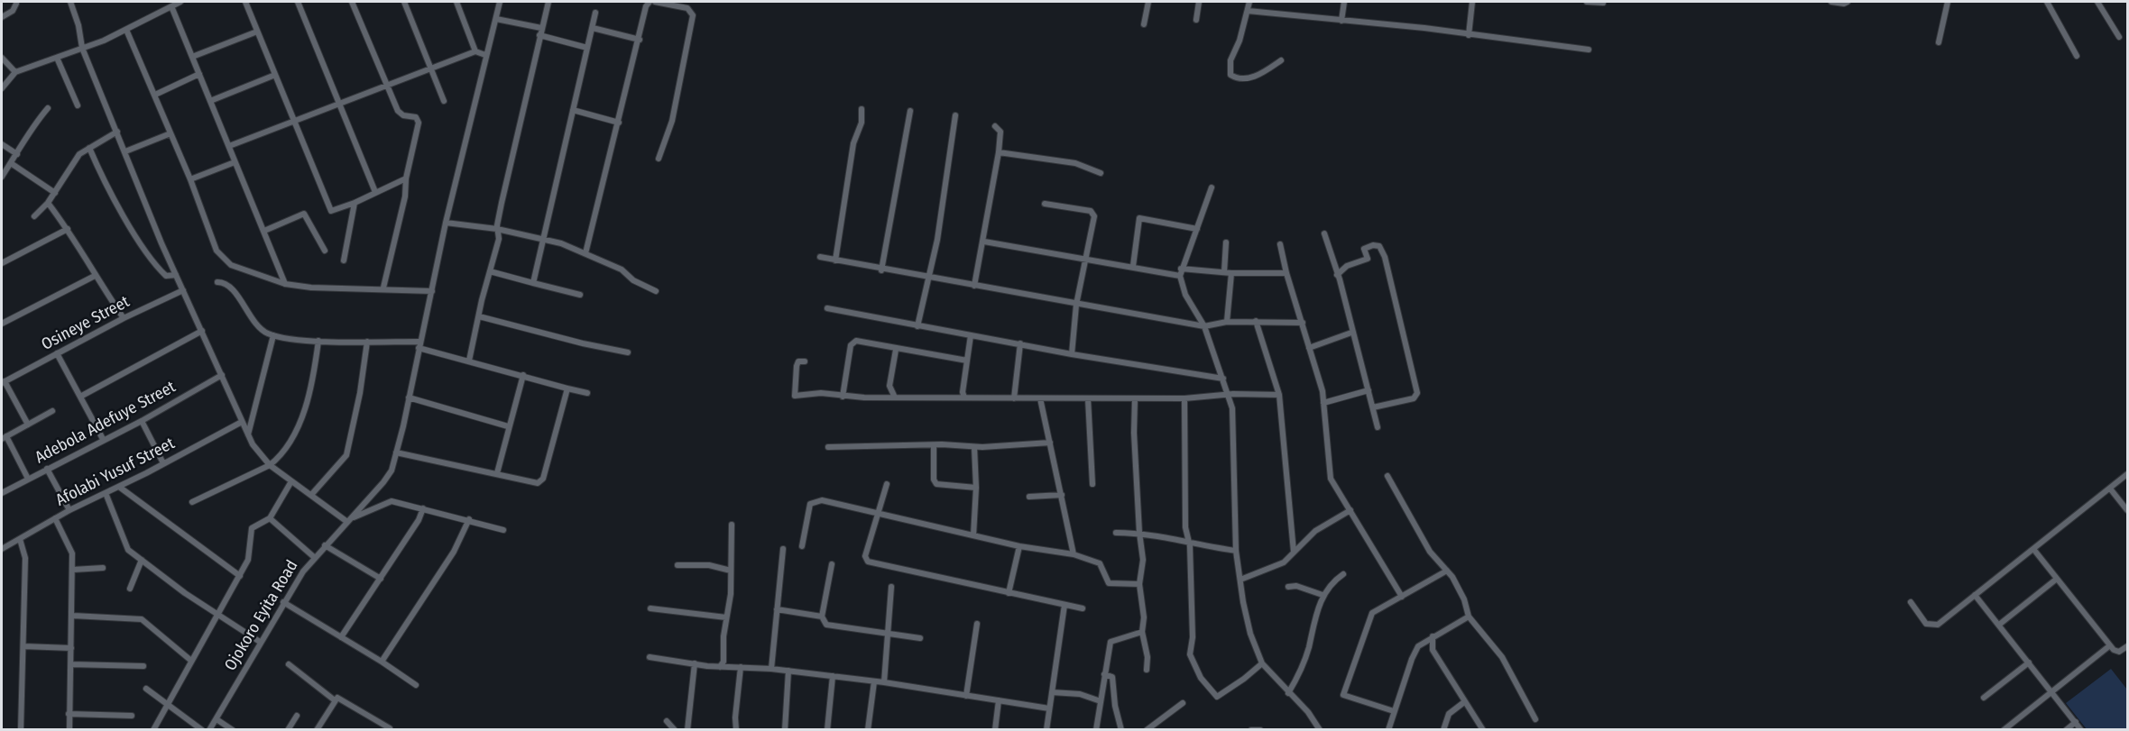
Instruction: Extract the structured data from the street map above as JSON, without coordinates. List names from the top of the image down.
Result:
{
  "streets": {
    "street": [
      "Osineye Street",
      "Adebola Adefuye Street",
      "Afolabi Yusuf Street",
      "Ojokoro Eyita Road"
    ]
  }
}
